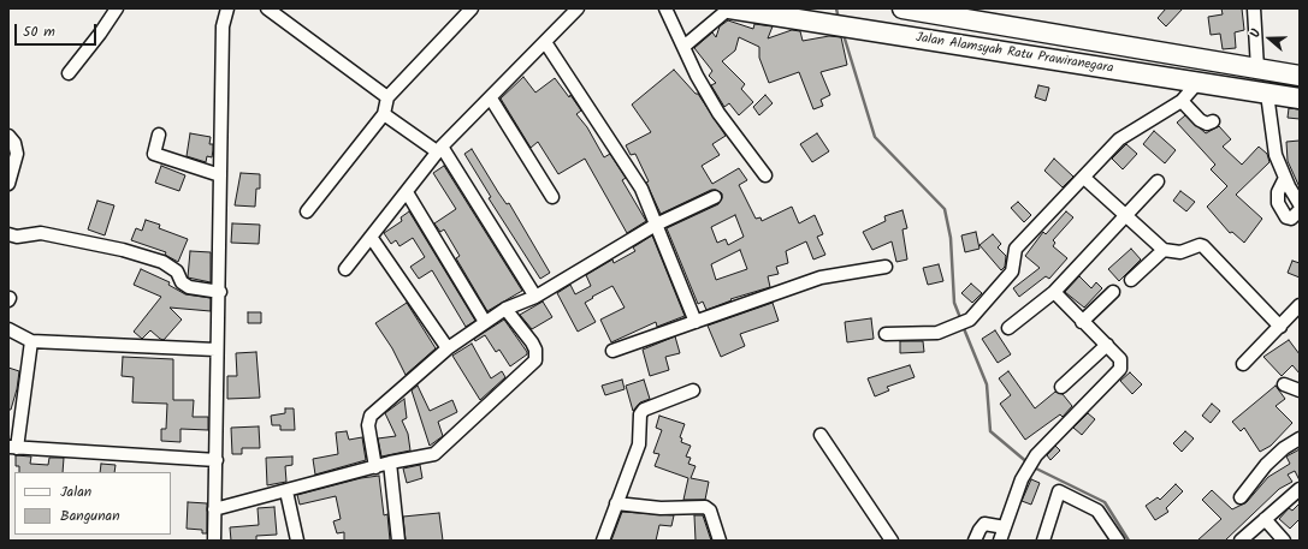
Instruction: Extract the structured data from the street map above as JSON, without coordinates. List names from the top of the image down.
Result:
{
  "streets": {
    "highway": ["Jalan Alamsyah Ratu Prawiranegara"]
  },
  "legend": ["Jalan", "Bangunan"],
  "scale_bar": "50 m",
  "north": "left"
}
